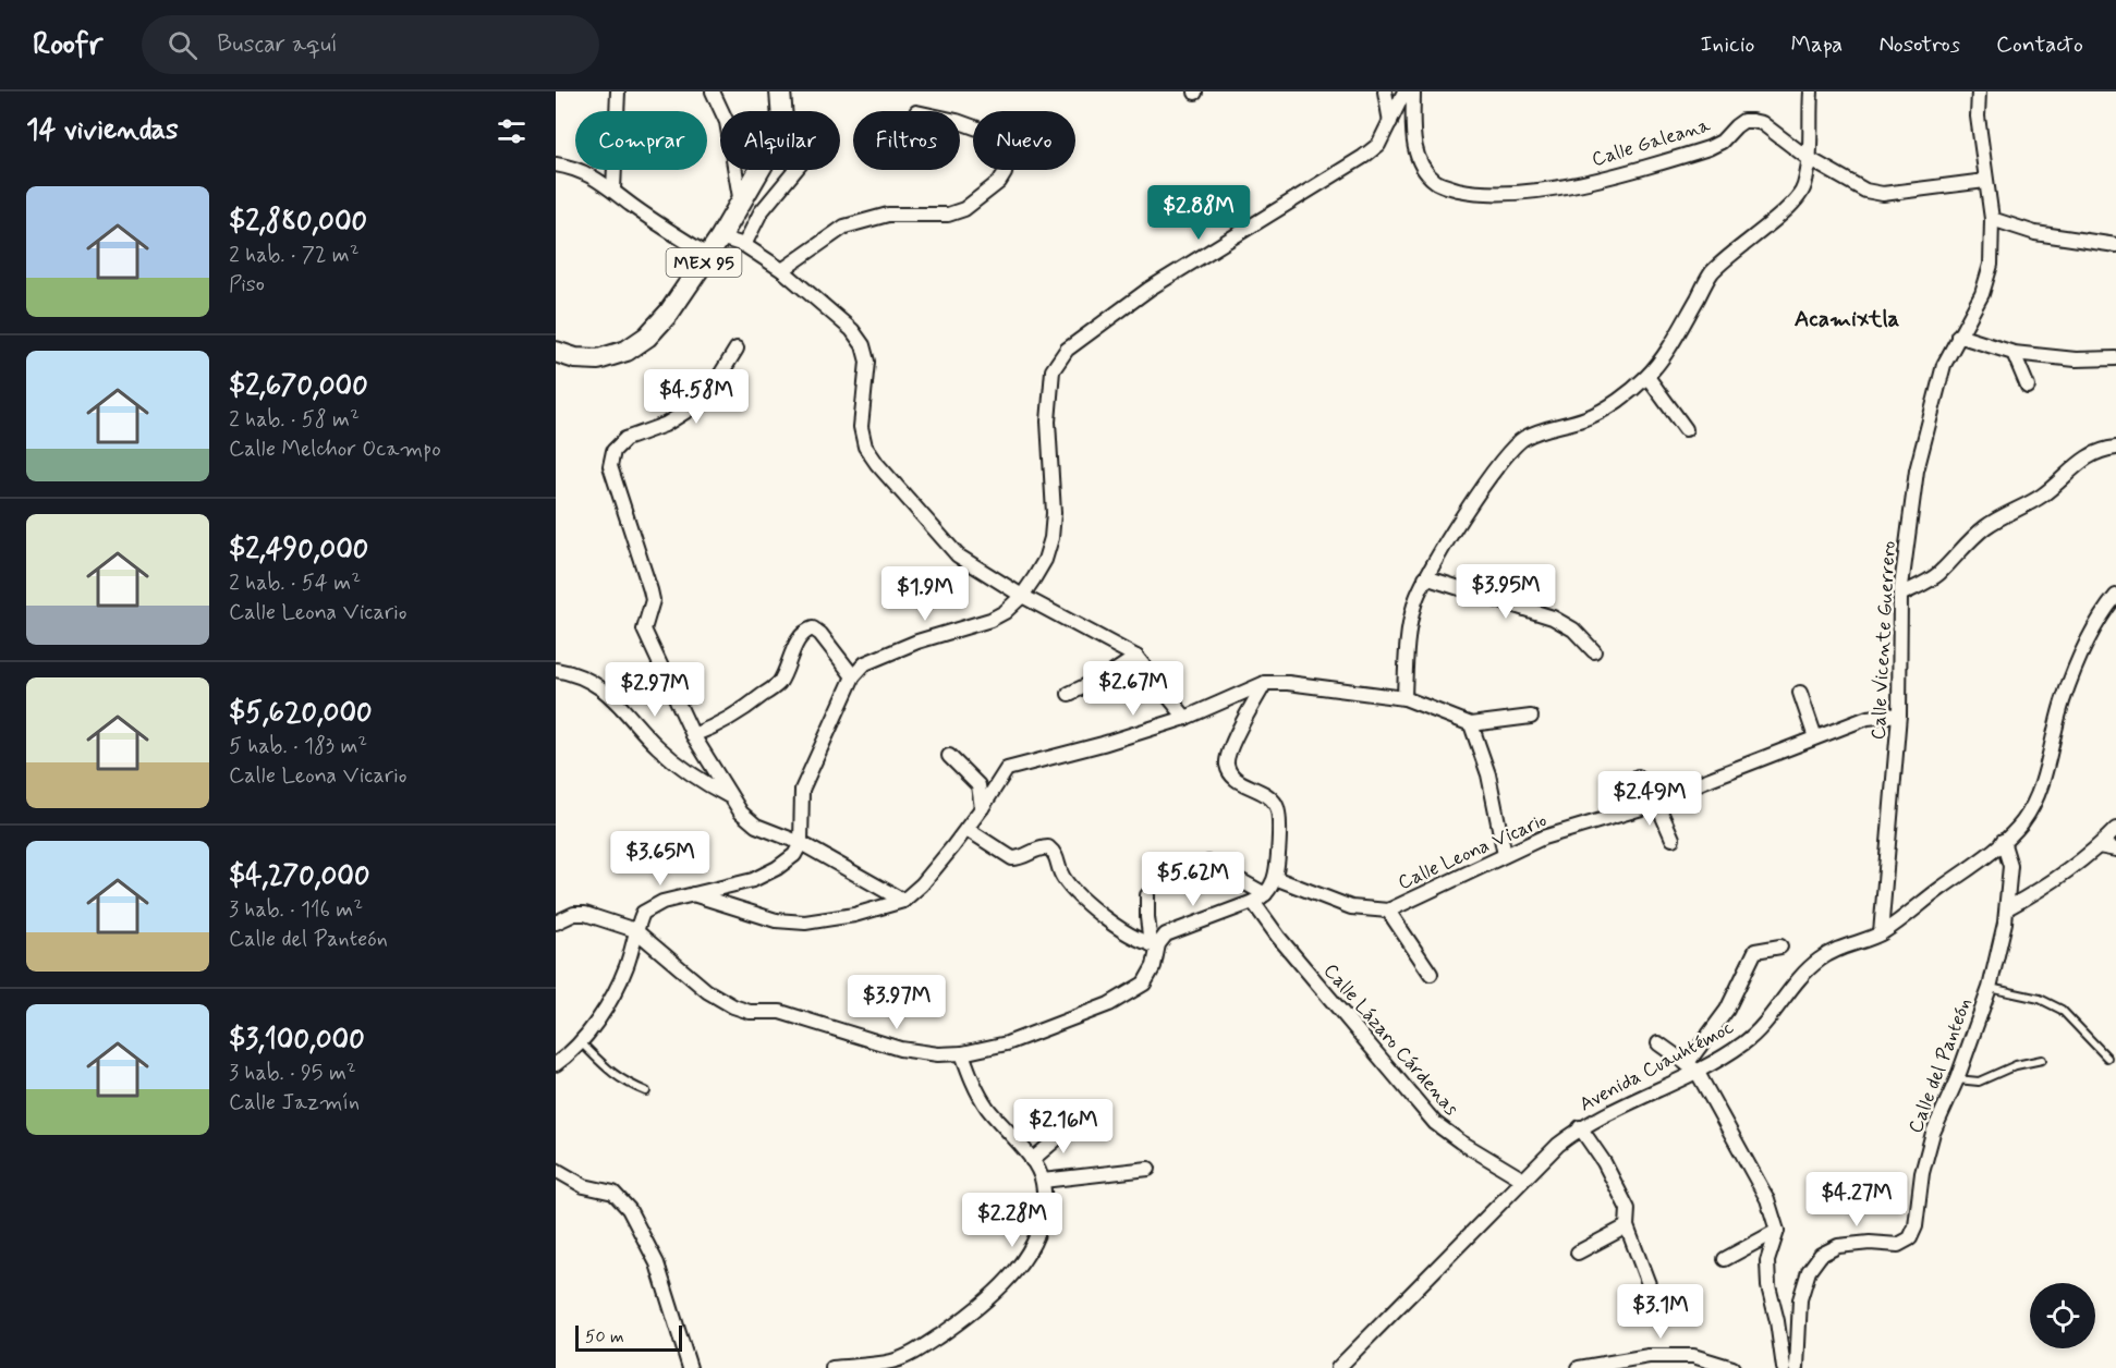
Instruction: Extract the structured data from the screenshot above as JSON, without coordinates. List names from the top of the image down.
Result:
{
  "streets": {
    "main road": ["MEX 95"],
    "street": [
      "Calle Galeana",
      "Calle Vicente Guerrero",
      "Calle Leona Vicario",
      "Calle Lázaro Cárdenas",
      "Avenida Cuauhtémoc",
      "Calle del Panteón"
    ]
  },
  "crossings": [
    ["Calle Galeana", "Calle Vicente Guerrero"],
    ["Calle Vicente Guerrero", "Calle Leona Vicario"],
    ["Calle Vicente Guerrero", "Avenida Cuauhtémoc"],
    ["Calle Lázaro Cárdenas", "Avenida Cuauhtémoc"],
    ["Avenida Cuauhtémoc", "Calle del Panteón"]
  ],
  "districts": ["Acamixtla"],
  "scale_bar": "50 m",
  "page": {
    "header": "Roofr",
    "search": "Buscar aquí",
    "nav": [
      "Inicio",
      "Mapa",
      "Nosotros",
      "Contacto"
    ],
    "heading": "14 viviendas",
    "chip": [
      "Comprar",
      "Alquilar",
      "Filtros",
      "Nuevo"
    ],
    "list": [
      {
        "name": "$2,880,000",
        "note": "2 hab. · 72 m² · Piso"
      },
      {
        "name": "$2,670,000",
        "note": "2 hab. · 58 m² · Calle Melchor Ocampo"
      },
      {
        "name": "$2,490,000",
        "note": "2 hab. · 54 m² · Calle Leona Vicario"
      },
      {
        "name": "$5,620,000",
        "note": "5 hab. · 183 m² · Calle Leona Vicario"
      },
      {
        "name": "$4,270,000",
        "note": "3 hab. · 116 m² · Calle del Panteón"
      },
      {
        "name": "$3,100,000",
        "note": "3 hab. · 95 m² · Calle Jazmín"
      }
    ],
    "price": [
      "$2.88M",
      "$4.58M",
      "$3.95M",
      "$1.9M",
      "$2.67M",
      "$2.97M",
      "$2.49M",
      "$3.65M",
      "$5.62M",
      "$3.97M",
      "$2.16M",
      "$4.27M",
      "$2.28M",
      "$3.1M"
    ],
    "scale": "50 m"
  }
}
